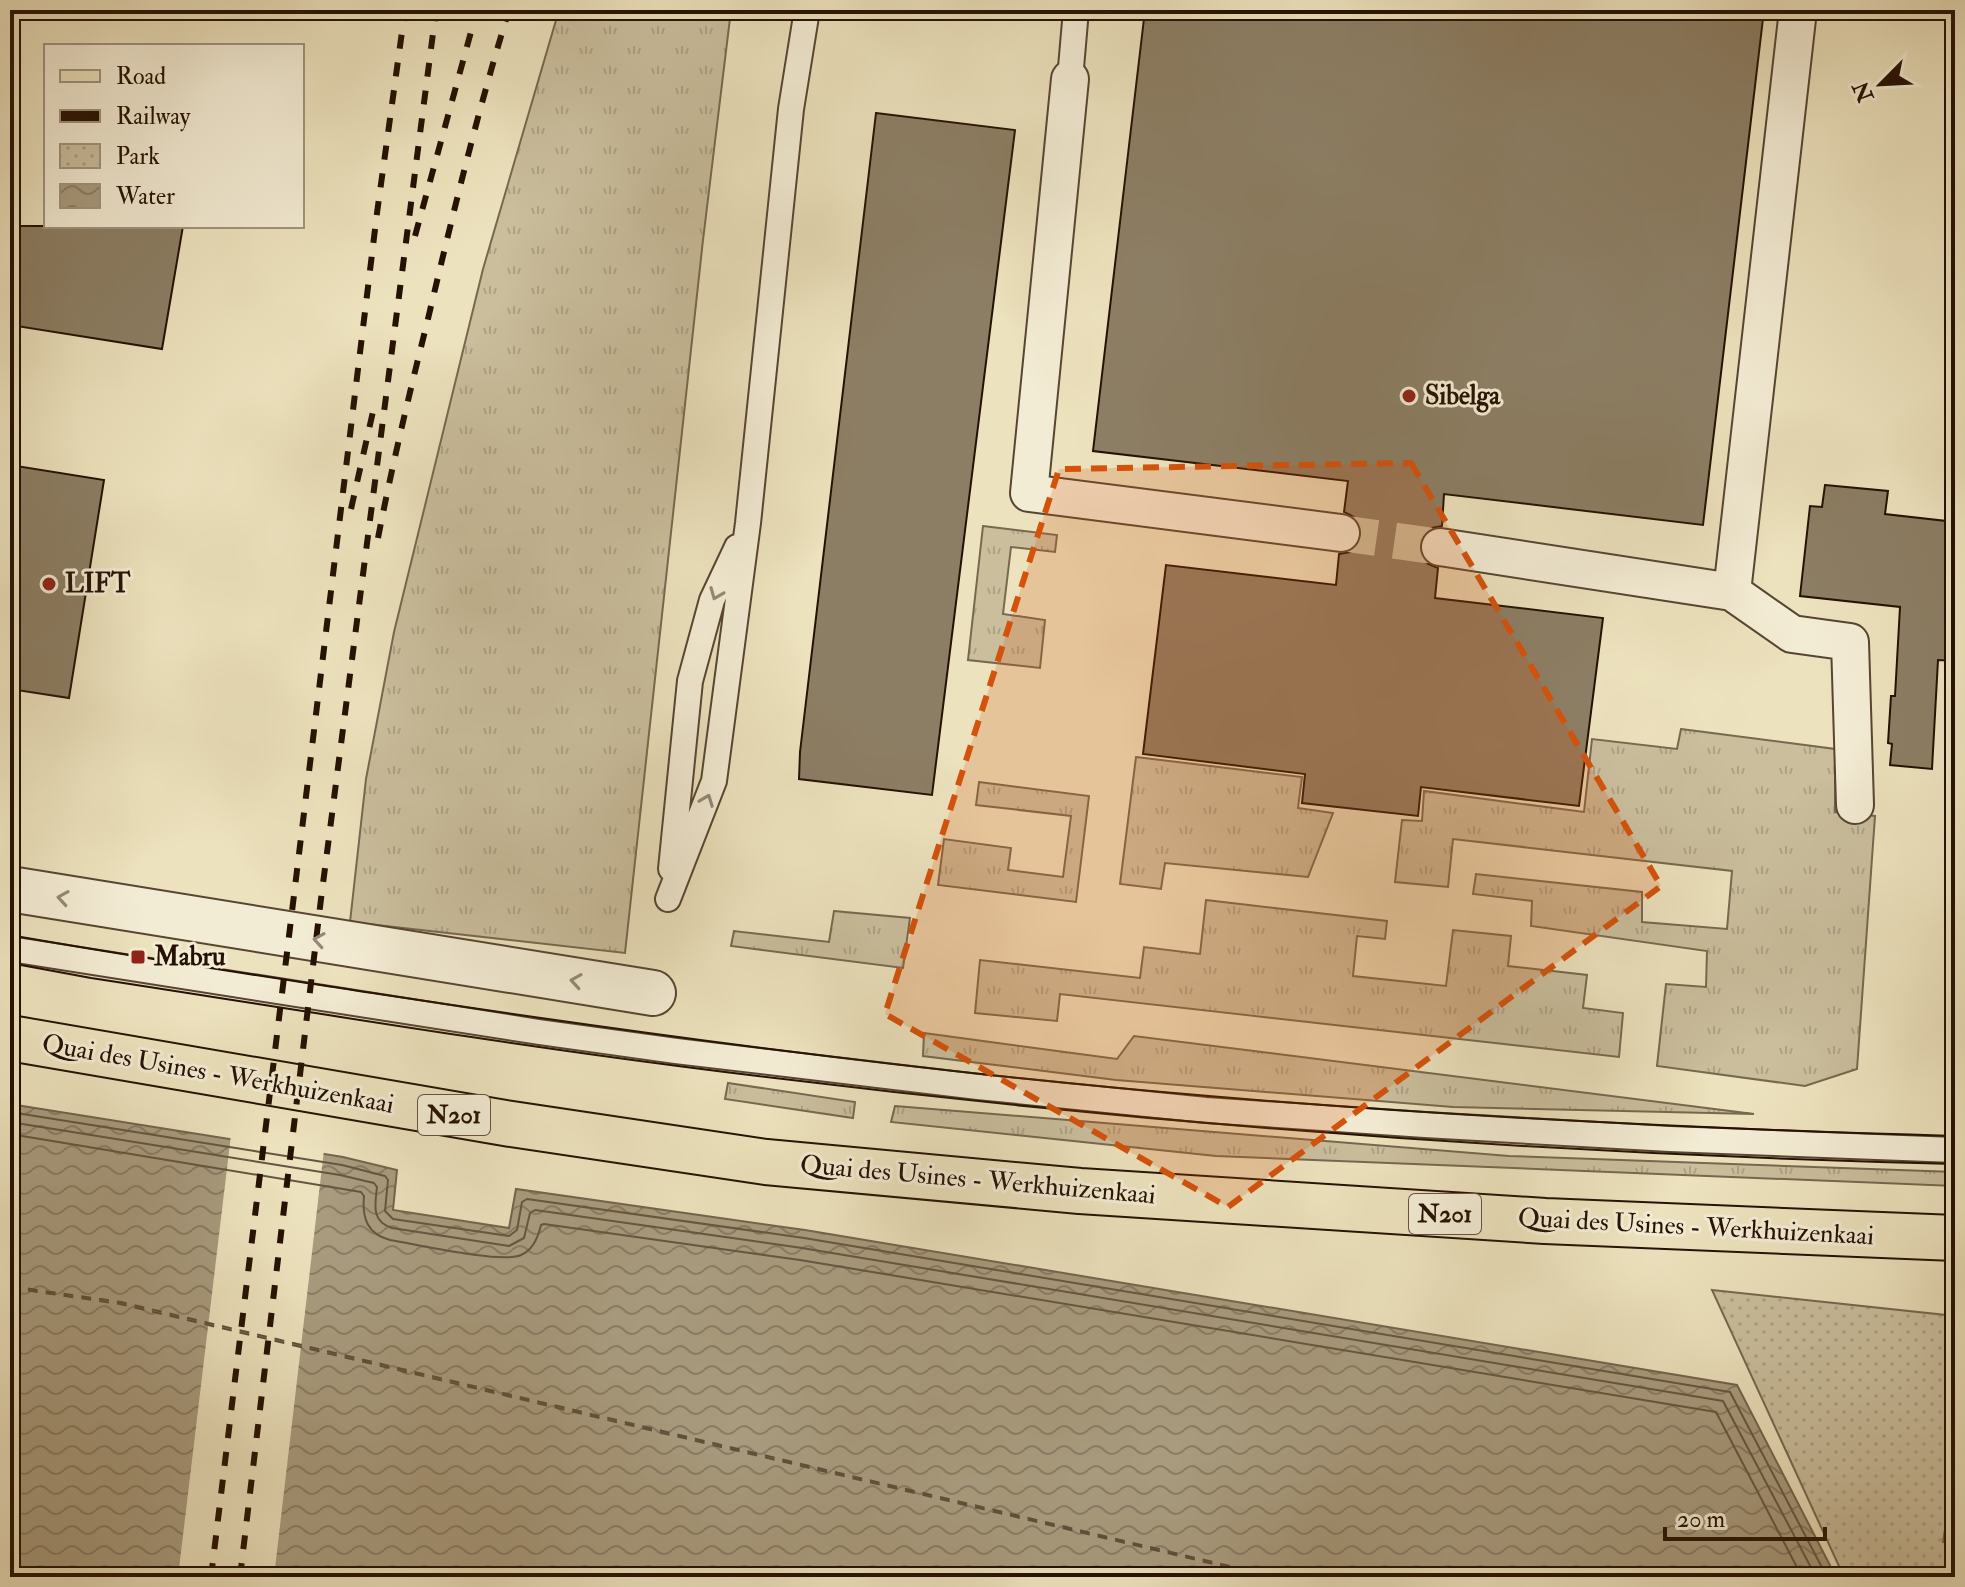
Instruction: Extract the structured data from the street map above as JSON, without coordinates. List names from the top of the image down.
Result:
{
  "streets": {
    "main road": ["Quai des Usines - Werkhuizenkaai", "N201"]
  },
  "places": {
    "other": ["Sibelga", "LIFT"],
    "transit": ["Mabru"]
  },
  "legend": [
    "Road",
    "Railway",
    "Park",
    "Water"
  ],
  "scale_bar": "20 m",
  "north": "bottom left"
}
